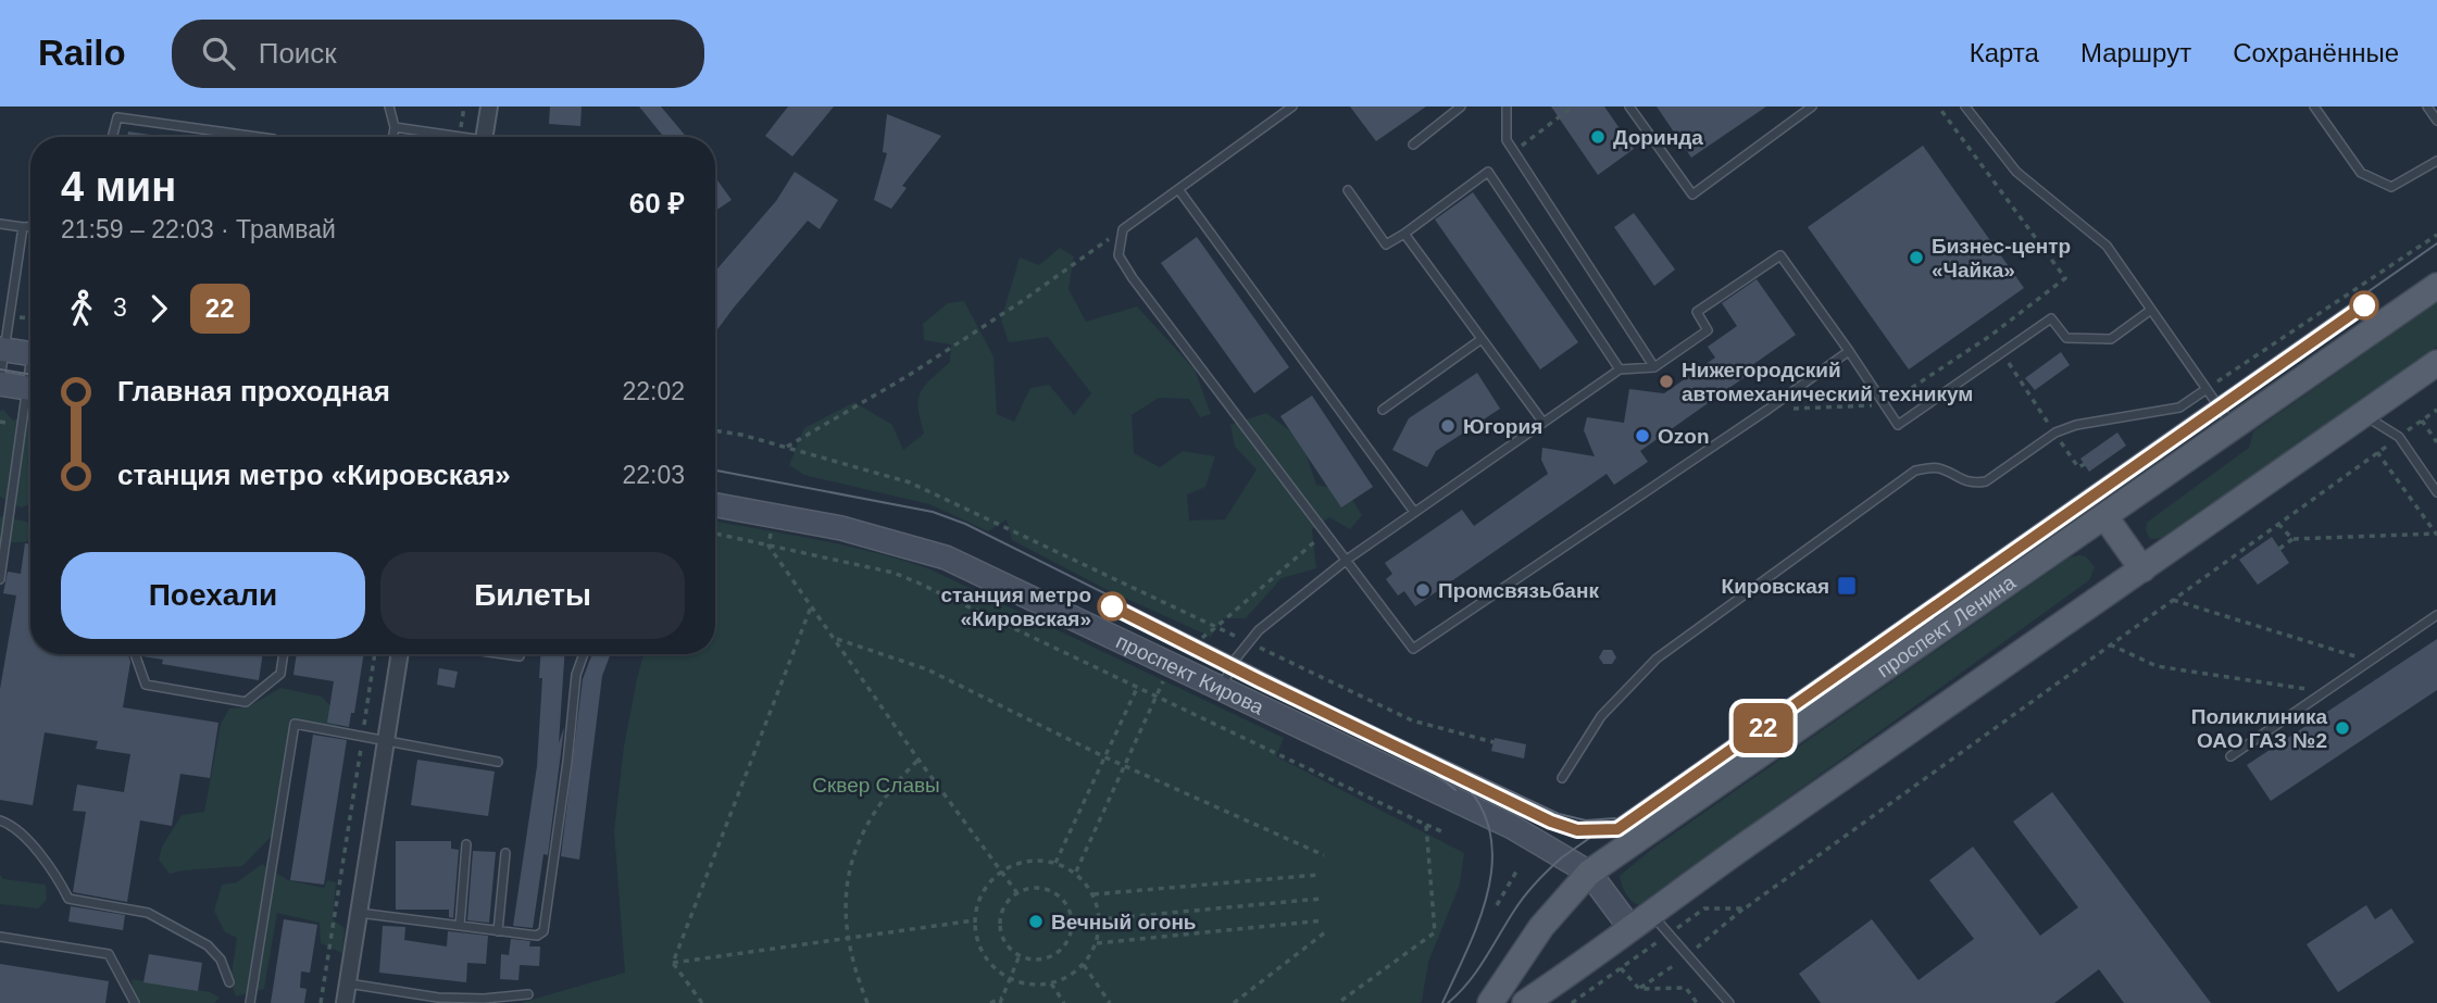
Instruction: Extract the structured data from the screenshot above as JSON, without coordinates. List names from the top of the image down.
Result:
{
  "streets": {
    "main road": ["проспект Ленина"],
    "street": ["проспект Кирова"]
  },
  "crossings": [
    ["проспект Ленина", "проспект Кирова"]
  ],
  "parks": ["Сквер Славы"],
  "places": {
    "other": [
      "Доринда",
      "Бизнес-центр «Чайка»",
      "Нижегородский автомеханический техникум",
      "Югория",
      "Ozon",
      "Промсвязьбанк",
      "станция метро «Кировская»",
      "Поликлиника ОАО ГАЗ №2",
      "Вечный огонь"
    ],
    "transit": ["Кировская"]
  },
  "lines": ["tram line 22"],
  "page": {
    "header": "Railo",
    "search": "Поиск",
    "nav": ["Карта", "Маршрут", "Сохранённые"],
    "on_map": "22",
    "heading": ["4 мин", "21:59 – 22:03 · Трамвай", "60 ₽"],
    "legs": ["3", "22"],
    "list": [
      {
        "name": "Главная проходная",
        "value": "22:02"
      },
      {
        "name": "станция метро «Кировская»",
        "value": "22:03"
      }
    ],
    "buttons": ["Поехали", "Билеты"]
  }
}
